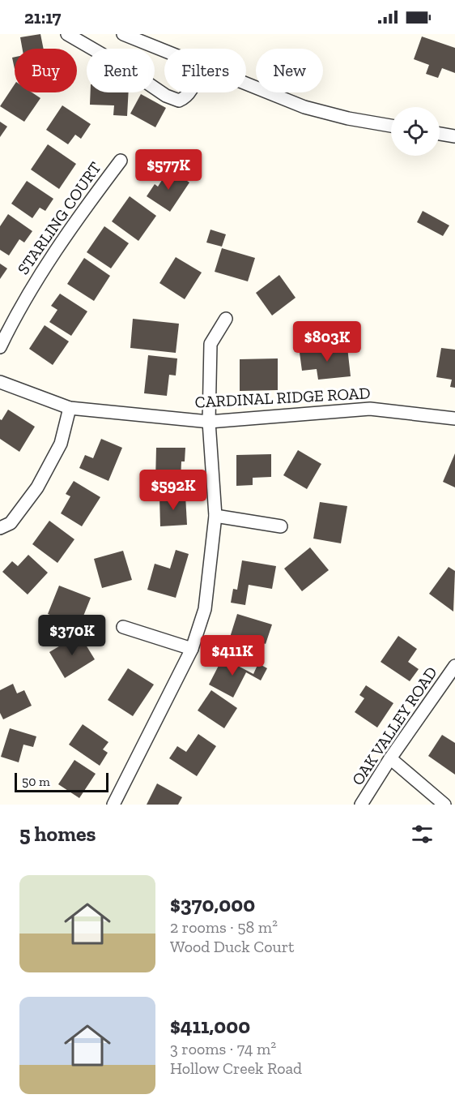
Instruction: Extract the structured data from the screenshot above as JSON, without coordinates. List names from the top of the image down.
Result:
{
  "streets": {
    "street": ["STARLING COURT", "CARDINAL RIDGE ROAD", "OAK VALLEY ROAD"]
  },
  "scale_bar": "50 m",
  "page": {
    "status": "21:17",
    "chip": [
      "Buy",
      "Rent",
      "Filters",
      "New"
    ],
    "price": [
      "$577K",
      "$803K",
      "$592K",
      "$370K",
      "$411K"
    ],
    "scale": "50 m",
    "heading": "5 homes",
    "list": [
      {
        "name": "$370,000",
        "note": "2 rooms · 58 m² · Wood Duck Court"
      },
      {
        "name": "$411,000",
        "note": "3 rooms · 74 m² · Hollow Creek Road"
      }
    ]
  }
}
